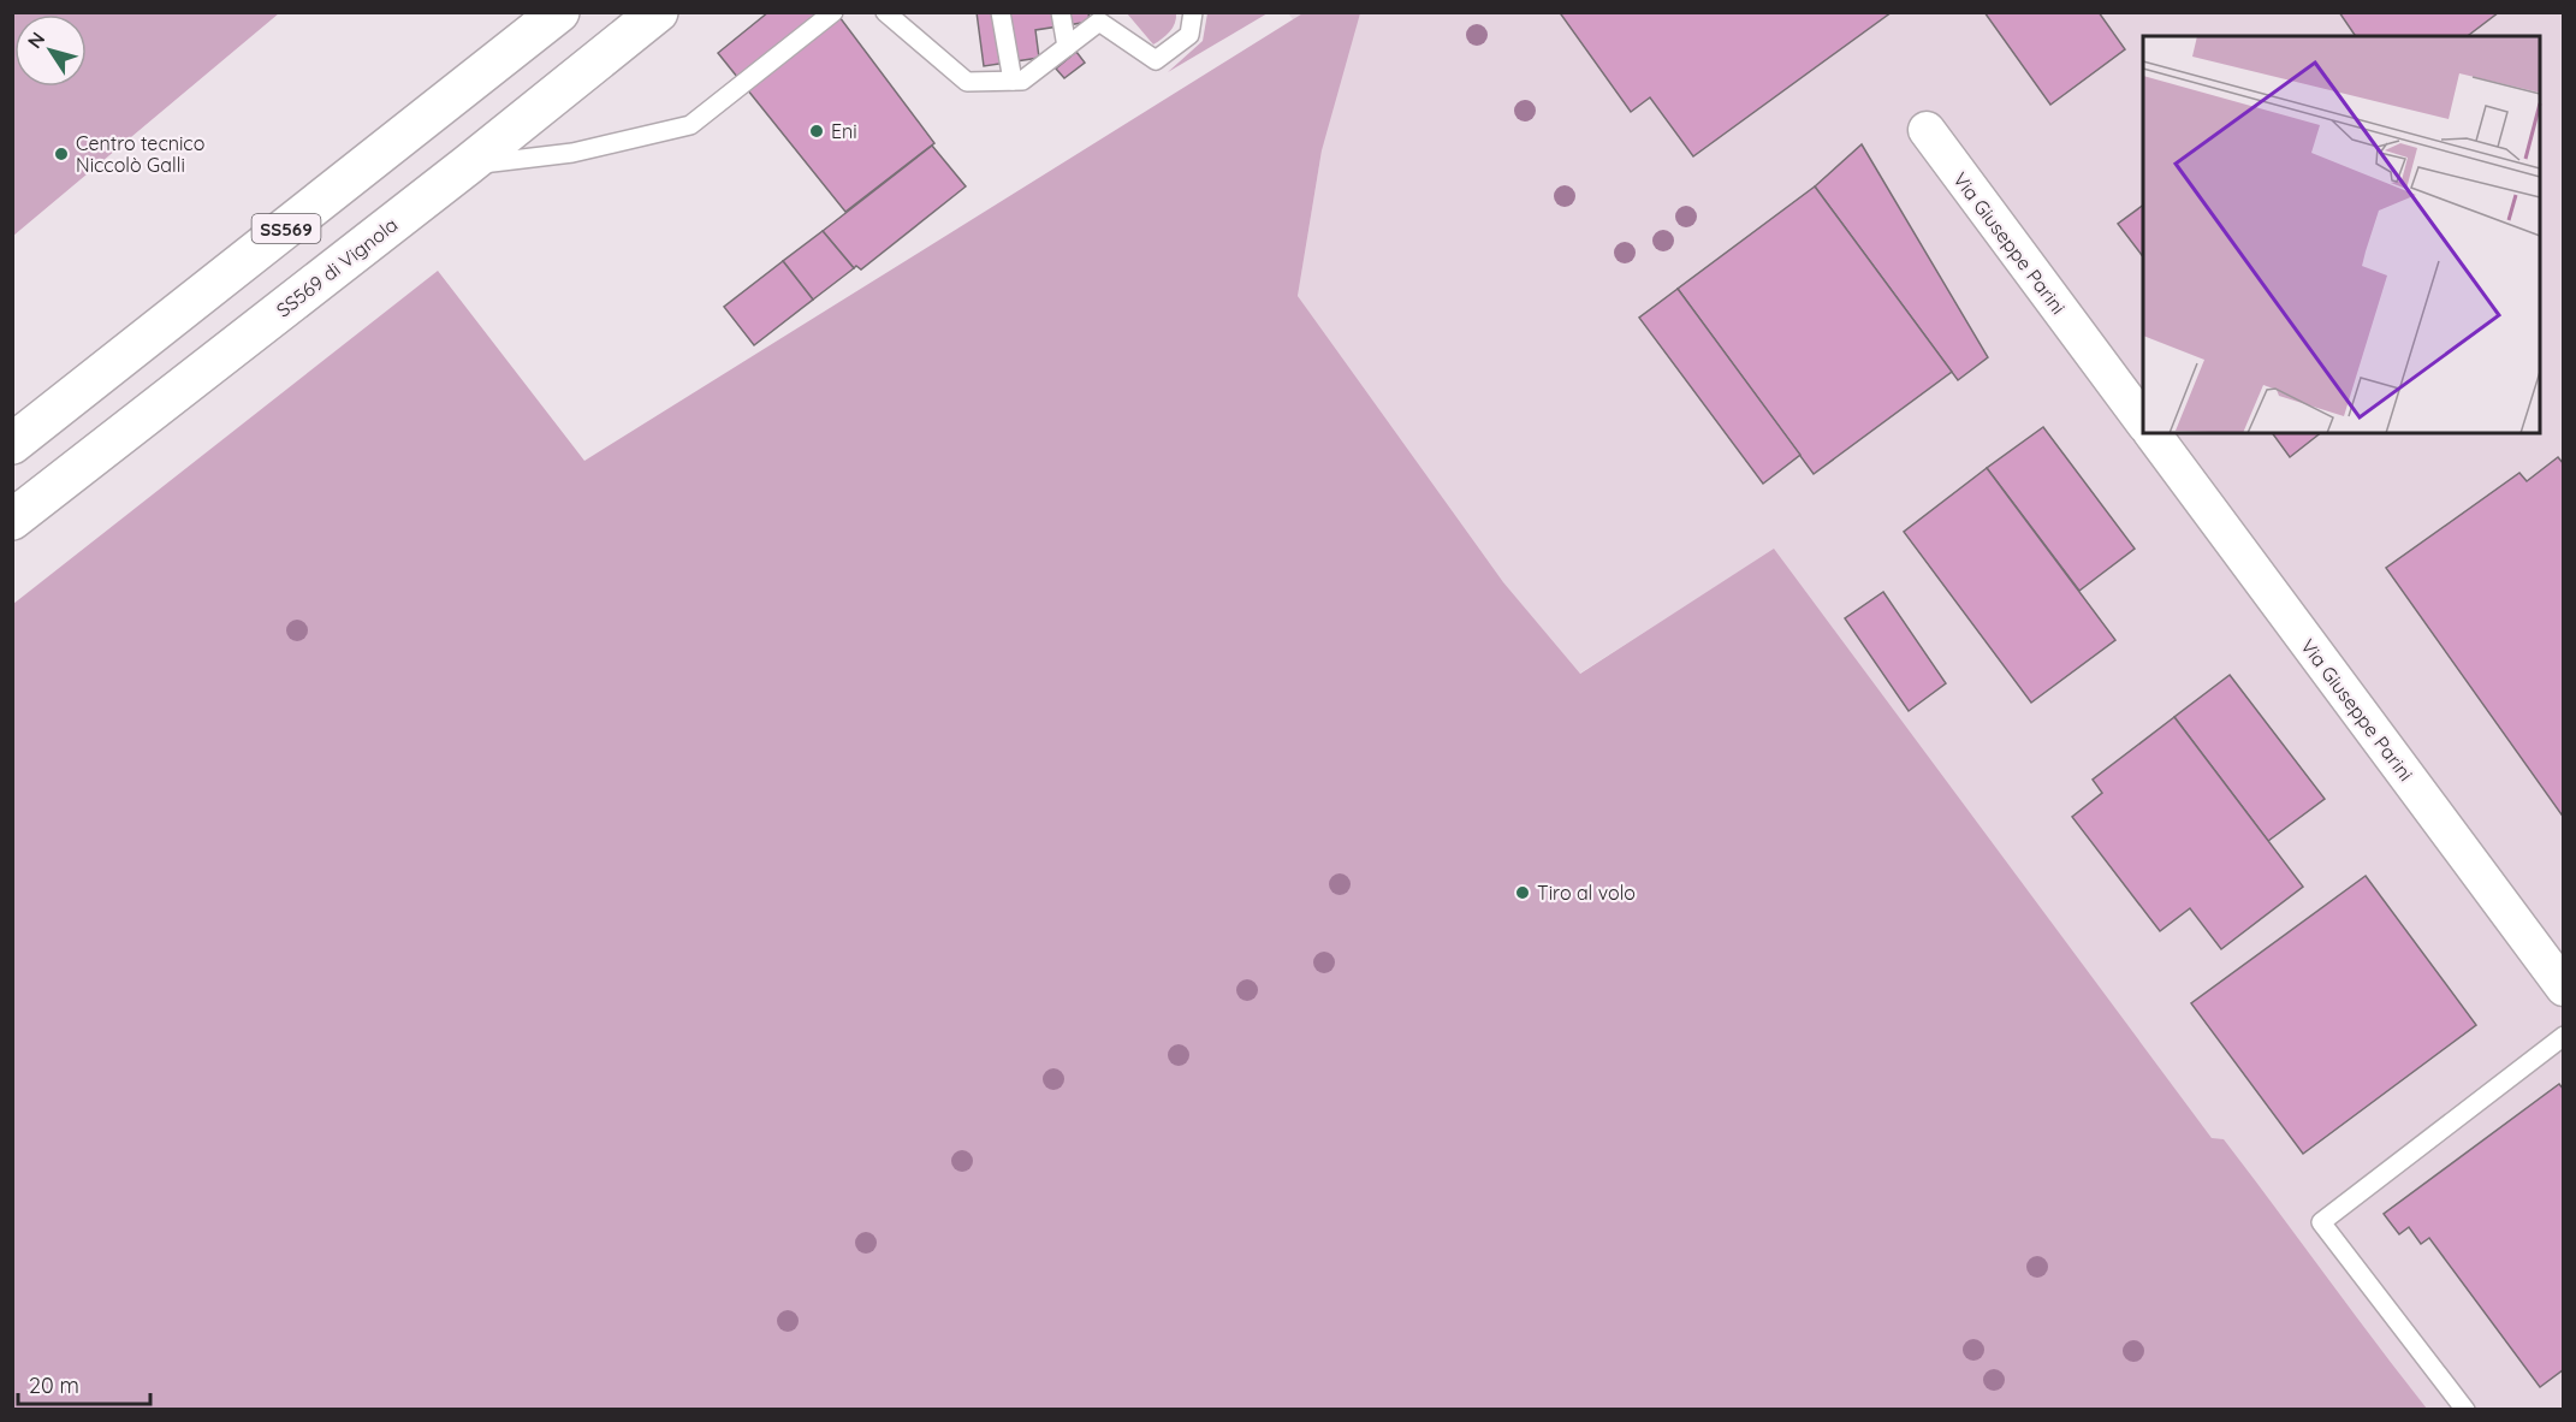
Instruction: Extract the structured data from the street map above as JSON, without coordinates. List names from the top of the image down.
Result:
{
  "streets": {
    "highway": ["SS569", "SS569 di Vignola"],
    "street": ["Via Giuseppe Parini"]
  },
  "places": ["Eni", "Centro tecnico Niccolò Galli", "Tiro al volo"],
  "scale_bar": "20 m",
  "north": "top left"
}
